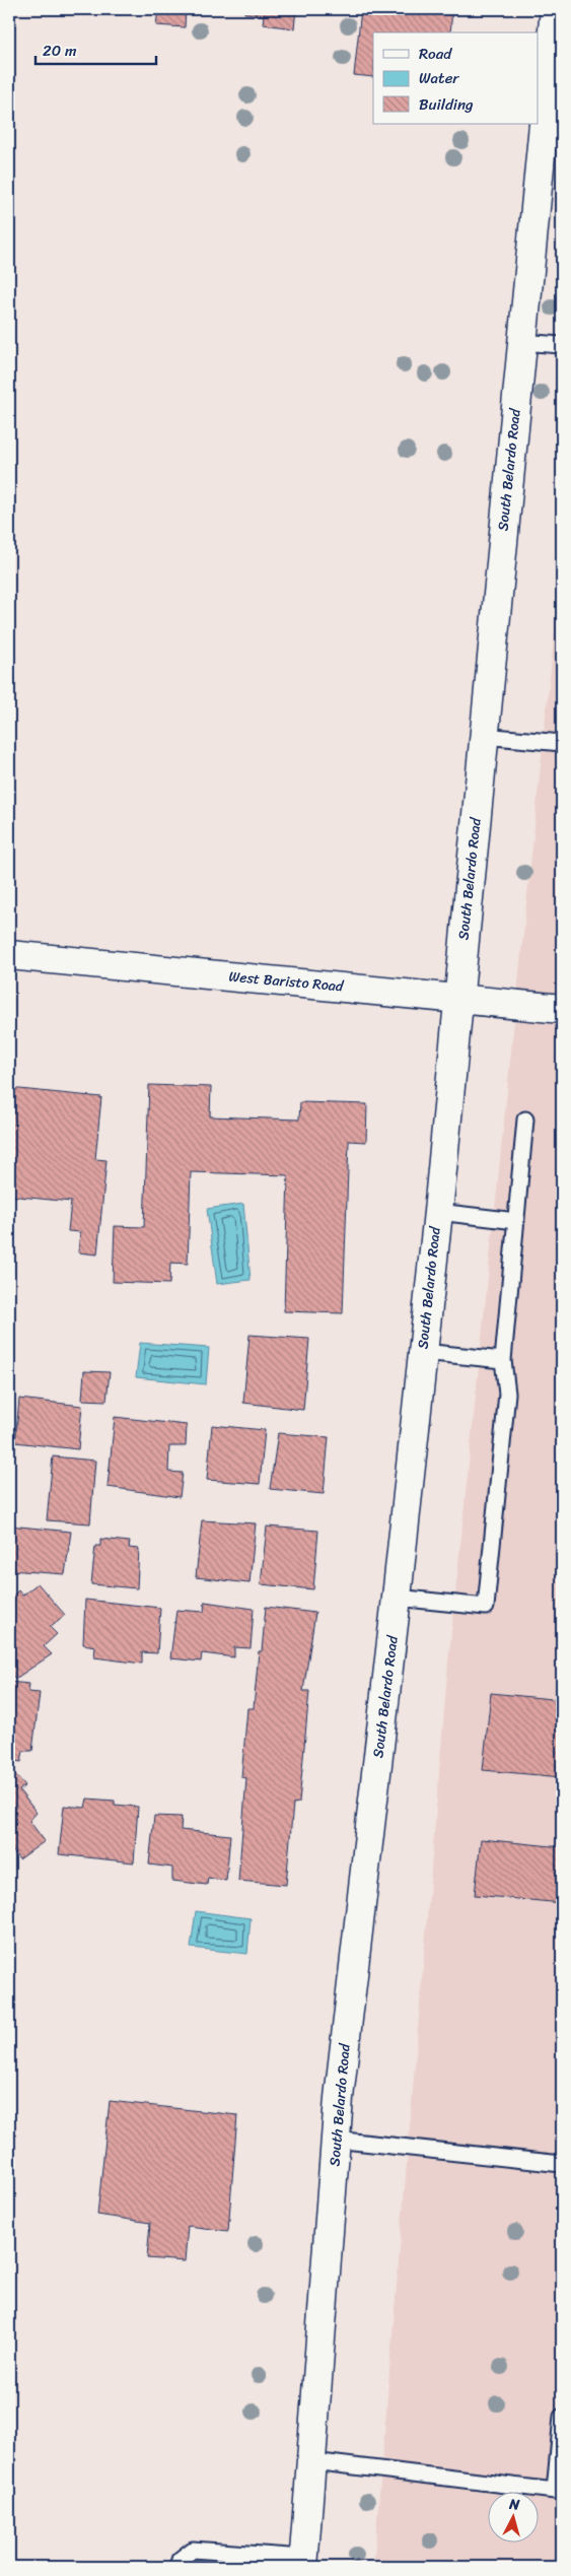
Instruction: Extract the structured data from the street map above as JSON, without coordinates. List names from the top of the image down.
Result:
{
  "streets": {
    "street": ["South Belardo Road", "West Baristo Road"]
  },
  "crossings": [
    ["South Belardo Road", "West Baristo Road"]
  ],
  "legend": ["Road", "Water", "Building"],
  "scale_bar": "20 m",
  "north": "top"
}
